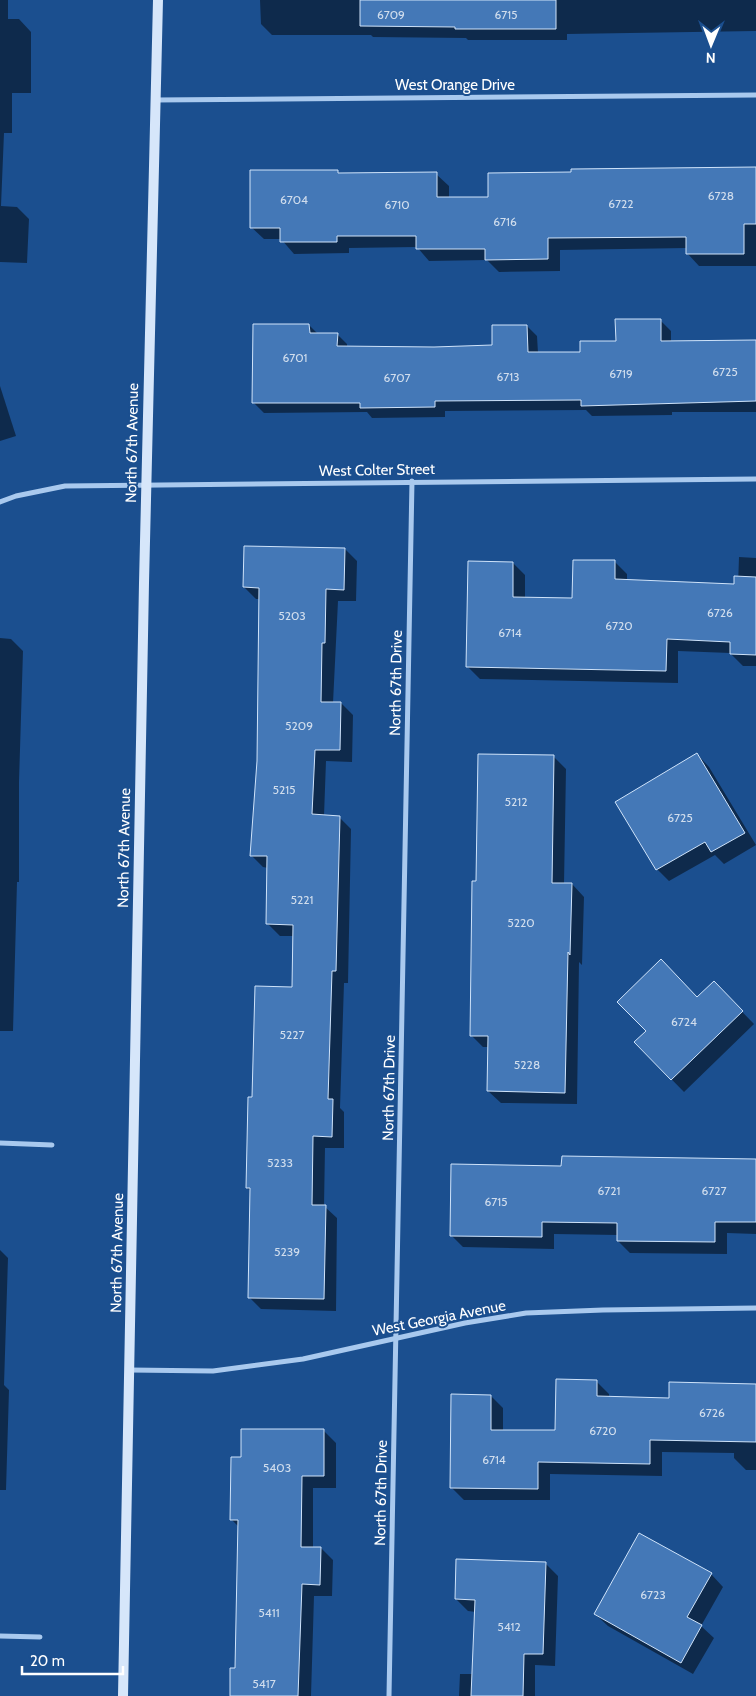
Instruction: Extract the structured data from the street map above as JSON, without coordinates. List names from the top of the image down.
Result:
{
  "streets": {
    "main road": ["North 67th Avenue"],
    "street": [
      "West Orange Drive",
      "West Colter Street",
      "North 67th Drive",
      "West Georgia Avenue"
    ]
  },
  "crossings": [
    ["West Orange Drive", "North 67th Avenue"],
    ["North 67th Avenue", "West Colter Street"],
    ["North 67th Avenue", "West Georgia Avenue"],
    ["West Colter Street", "North 67th Drive"],
    ["North 67th Drive", "West Georgia Avenue"]
  ],
  "house_numbers": [
    "6709",
    "6715",
    "6728",
    "6704",
    "6722",
    "6710",
    "6716",
    "6701",
    "6725",
    "6719",
    "6713",
    "6707",
    "6726",
    "5203",
    "6720",
    "6714",
    "5209",
    "5215",
    "5212",
    "6725",
    "5221",
    "5220",
    "6724",
    "5227",
    "5228",
    "5233",
    "6721",
    "6727",
    "6715",
    "5239",
    "6726",
    "6720",
    "6714",
    "5403",
    "6723",
    "5411",
    "5412",
    "5417"
  ],
  "scale_bar": "20 m",
  "north": "bottom"
}
